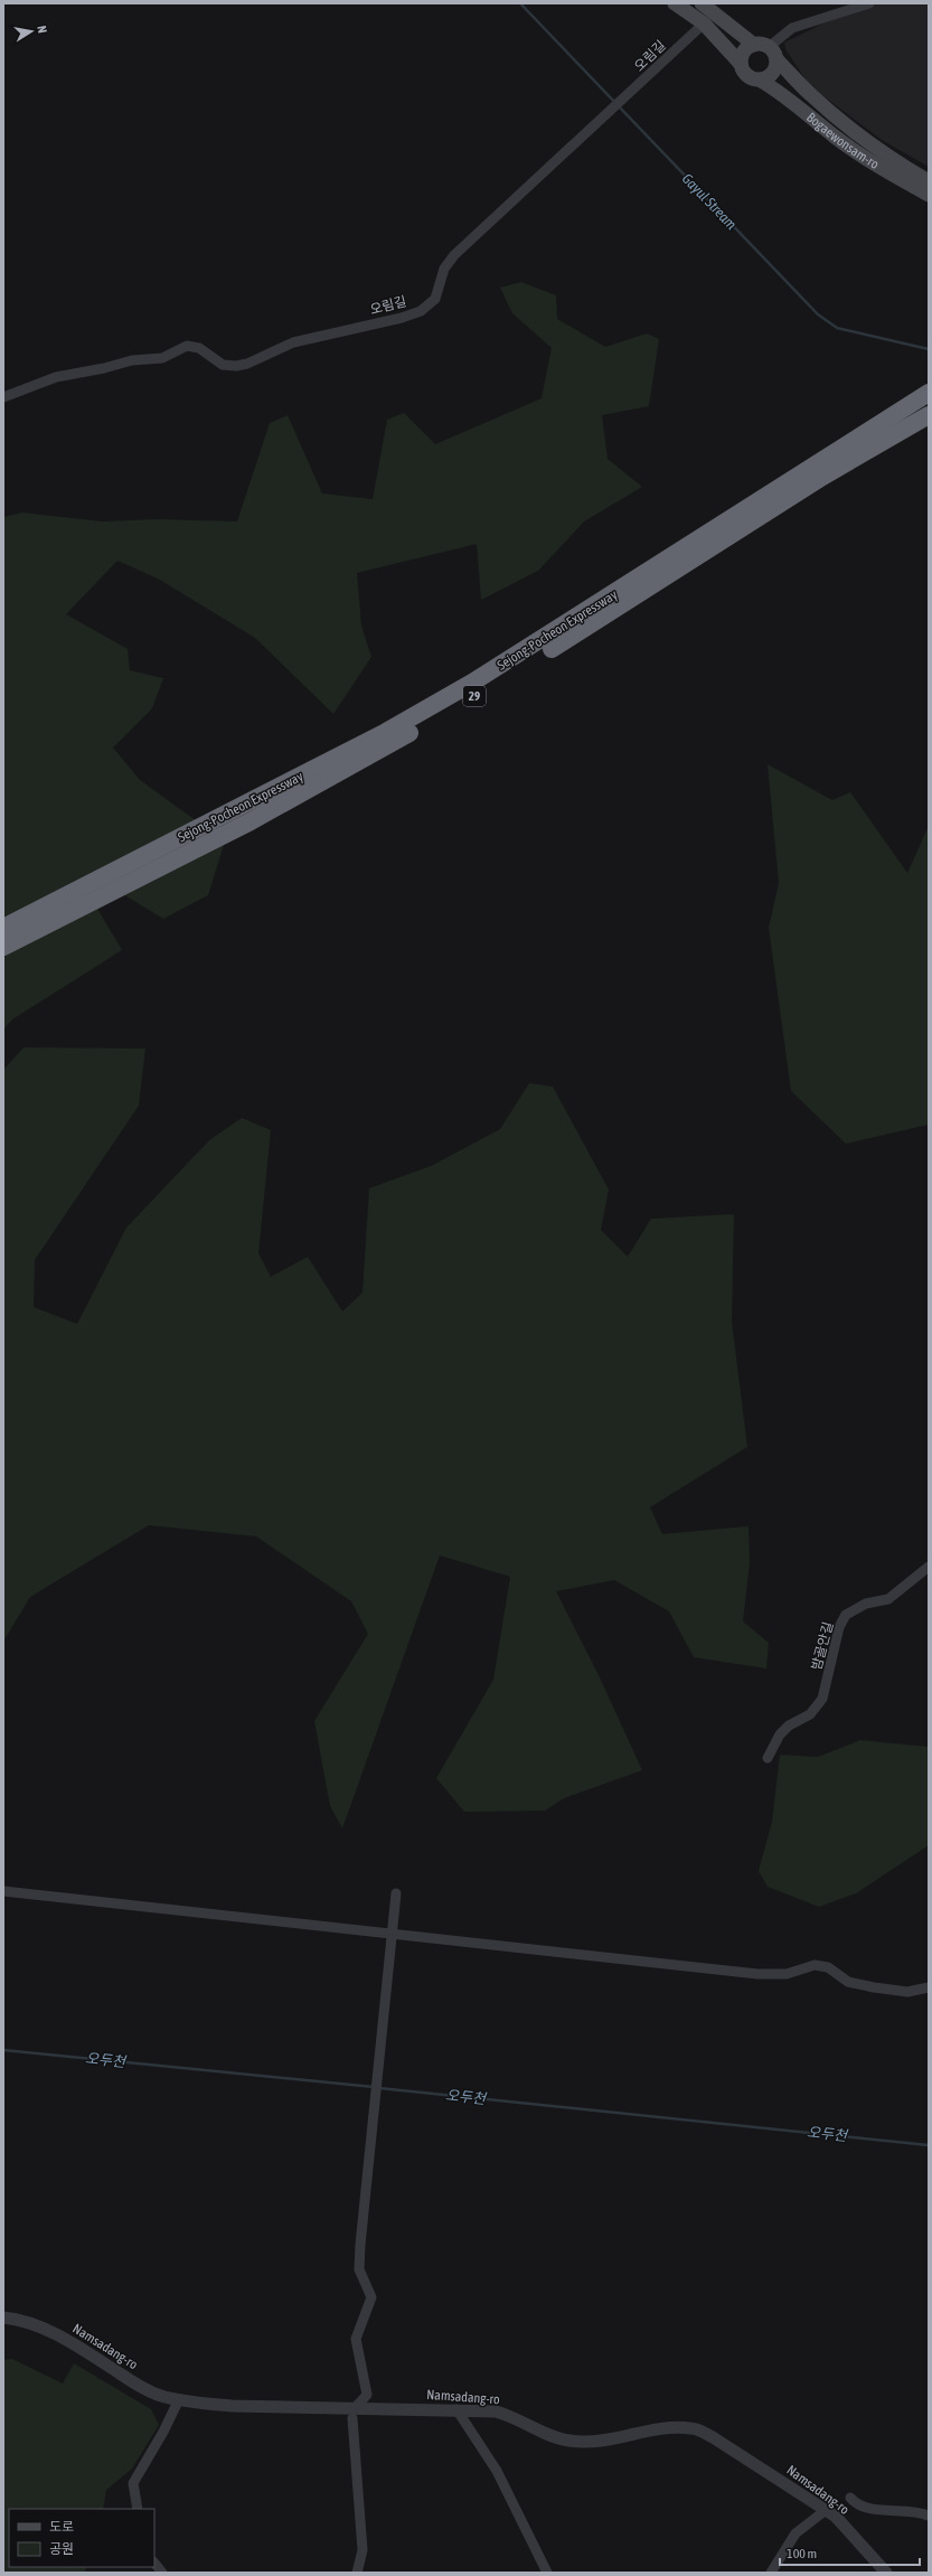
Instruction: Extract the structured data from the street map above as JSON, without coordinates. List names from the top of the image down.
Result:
{
  "streets": {
    "highway": ["Sejong-Pocheon Expressway", "29"],
    "main road": ["Bogaewonsam-ro"],
    "street": ["오림길", "밤골안길", "Namsadang-ro"]
  },
  "water": ["Gayul Stream", "오두천"],
  "legend": ["도로", "공원"],
  "scale_bar": "100 m",
  "north": "right"
}
